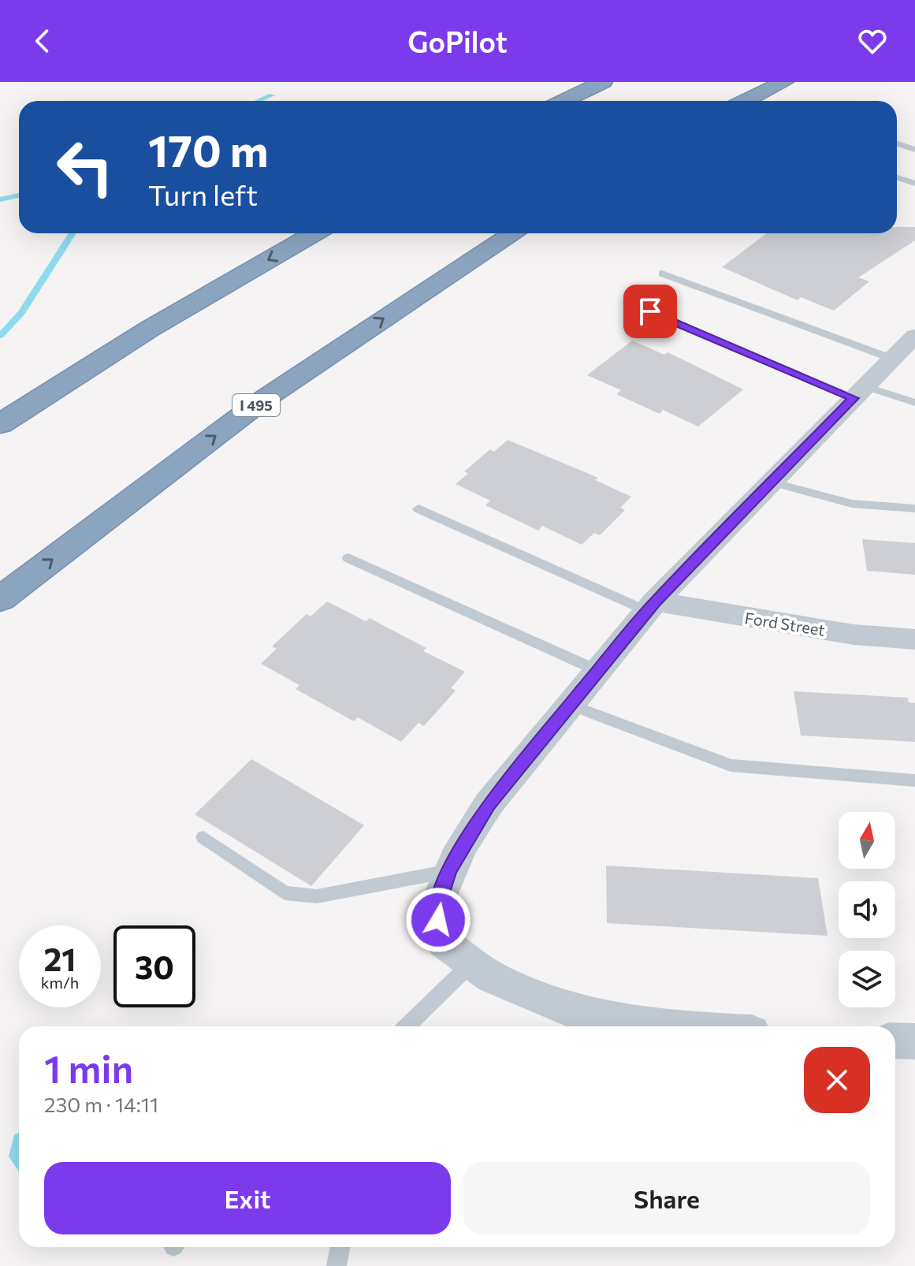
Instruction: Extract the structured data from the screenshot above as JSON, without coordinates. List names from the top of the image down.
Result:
{
  "streets": {
    "highway": ["I 495"],
    "street": ["Ford Street"]
  },
  "north": "top",
  "page": {
    "header": "GoPilot",
    "turn": ["170 m", "Turn left"],
    "speed": "21 km/h",
    "limit": "30",
    "heading": ["1 min", "230 m · 14:11"],
    "buttons": ["Exit", "Share"]
  }
}
